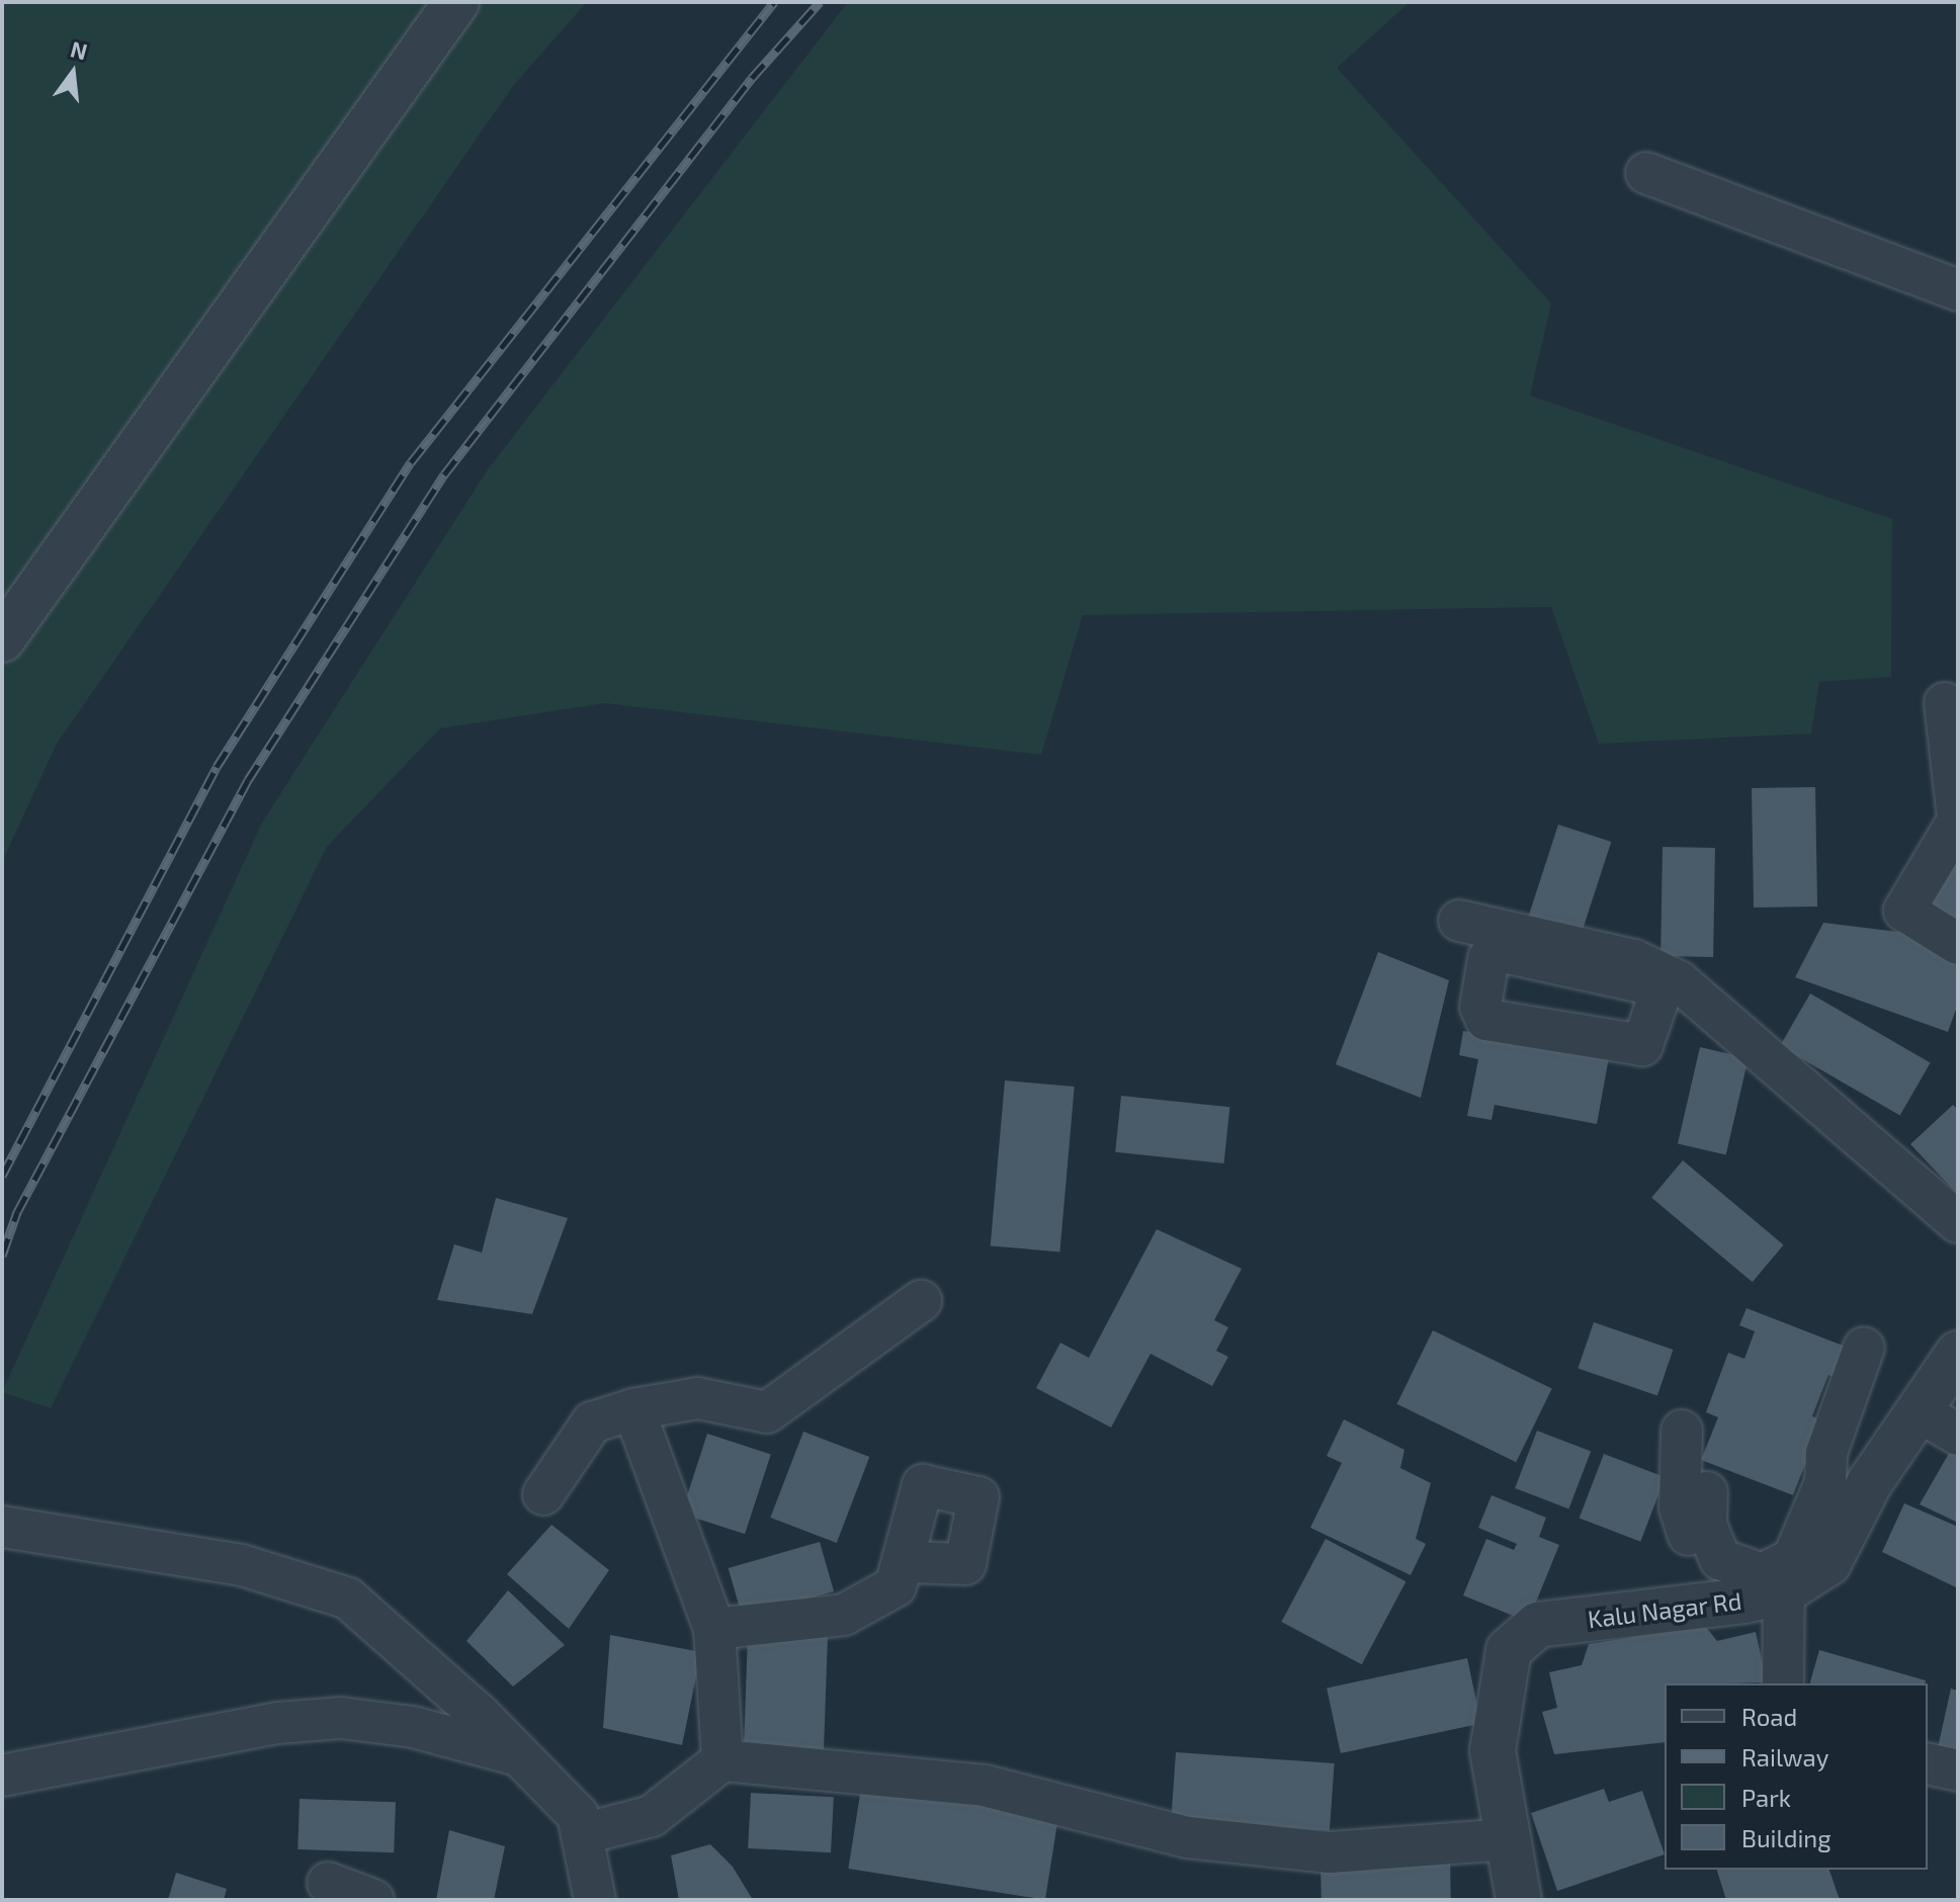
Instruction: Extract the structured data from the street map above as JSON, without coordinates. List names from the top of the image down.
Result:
{
  "streets": {
    "street": ["Kalu Nagar Rd"]
  },
  "legend": [
    "Road",
    "Railway",
    "Park",
    "Building"
  ],
  "north": "top"
}
